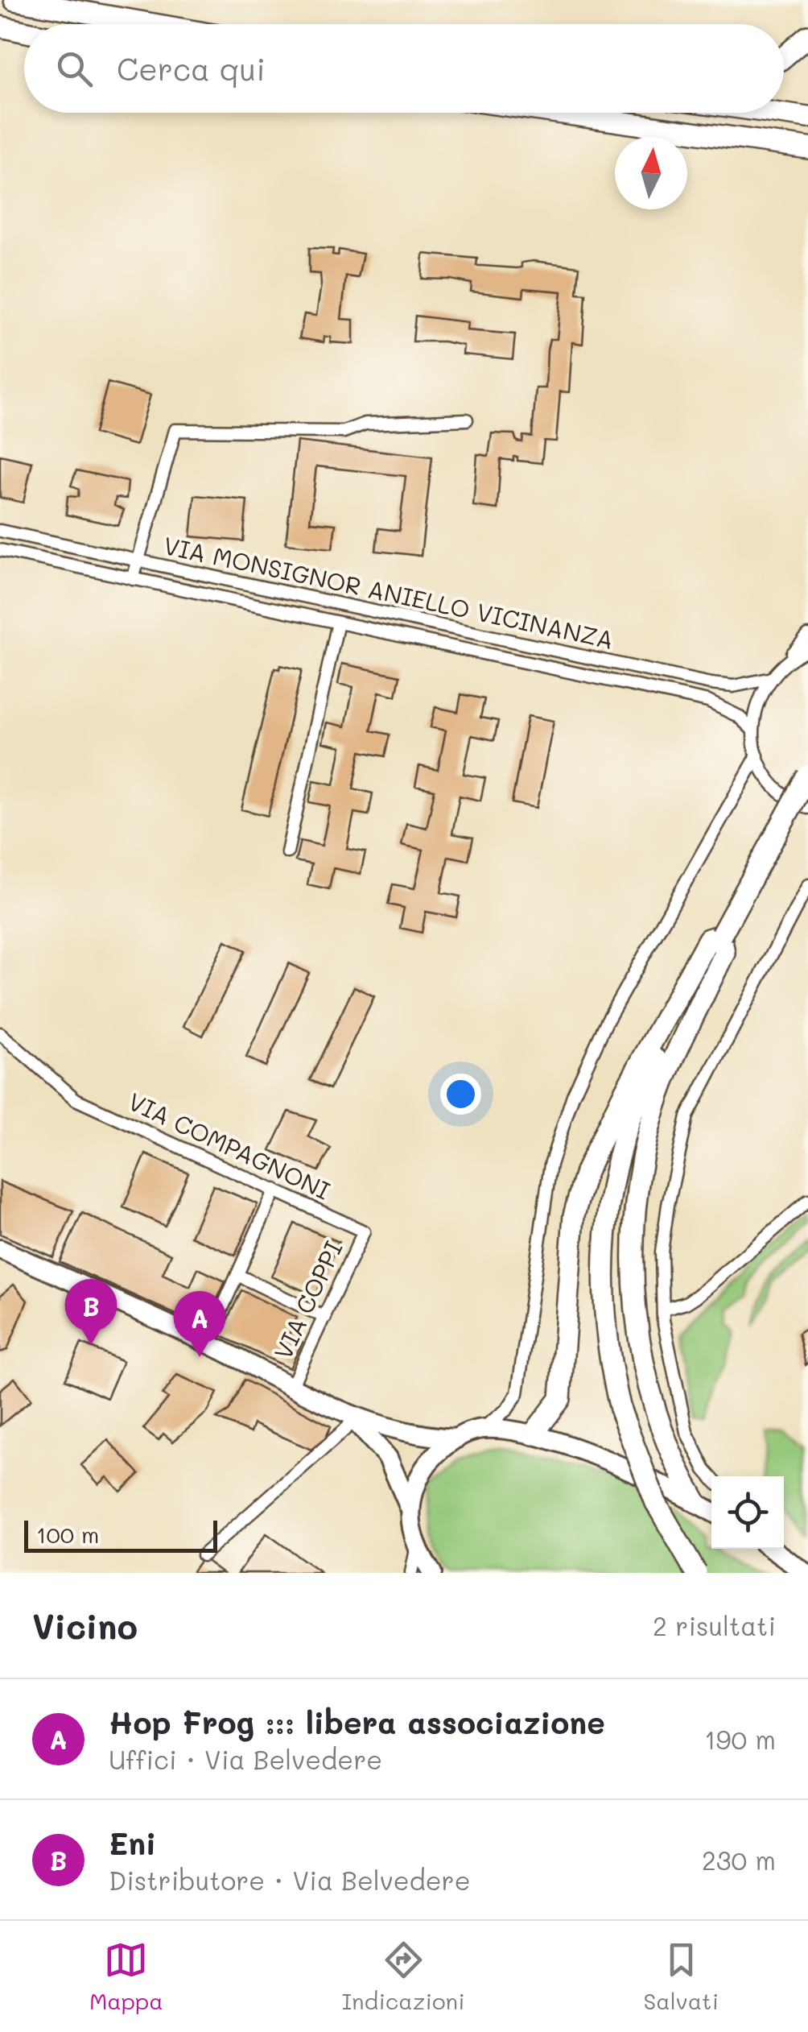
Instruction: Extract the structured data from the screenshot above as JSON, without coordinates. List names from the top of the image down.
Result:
{
  "streets": {
    "street": ["VIA MONSIGNOR ANIELLO VICINANZA", "VIA COMPAGNONI", "VIA COPPI"]
  },
  "crossings": [
    ["VIA COMPAGNONI", "VIA COPPI"]
  ],
  "scale_bar": "100 m",
  "north": "top",
  "page": {
    "search": "Cerca qui",
    "pins": ["B", "A"],
    "scale": "100 m",
    "heading": ["Vicino", "2 risultati"],
    "list": [
      {
        "mark": "A",
        "name": "Hop Frog ::: libera associazione",
        "note": "Uffici · Via Belvedere",
        "value": "190 m"
      },
      {
        "mark": "B",
        "name": "Eni",
        "note": "Distributore · Via Belvedere",
        "value": "230 m"
      }
    ],
    "nav": ["Mappa", "Indicazioni", "Salvati"]
  }
}
